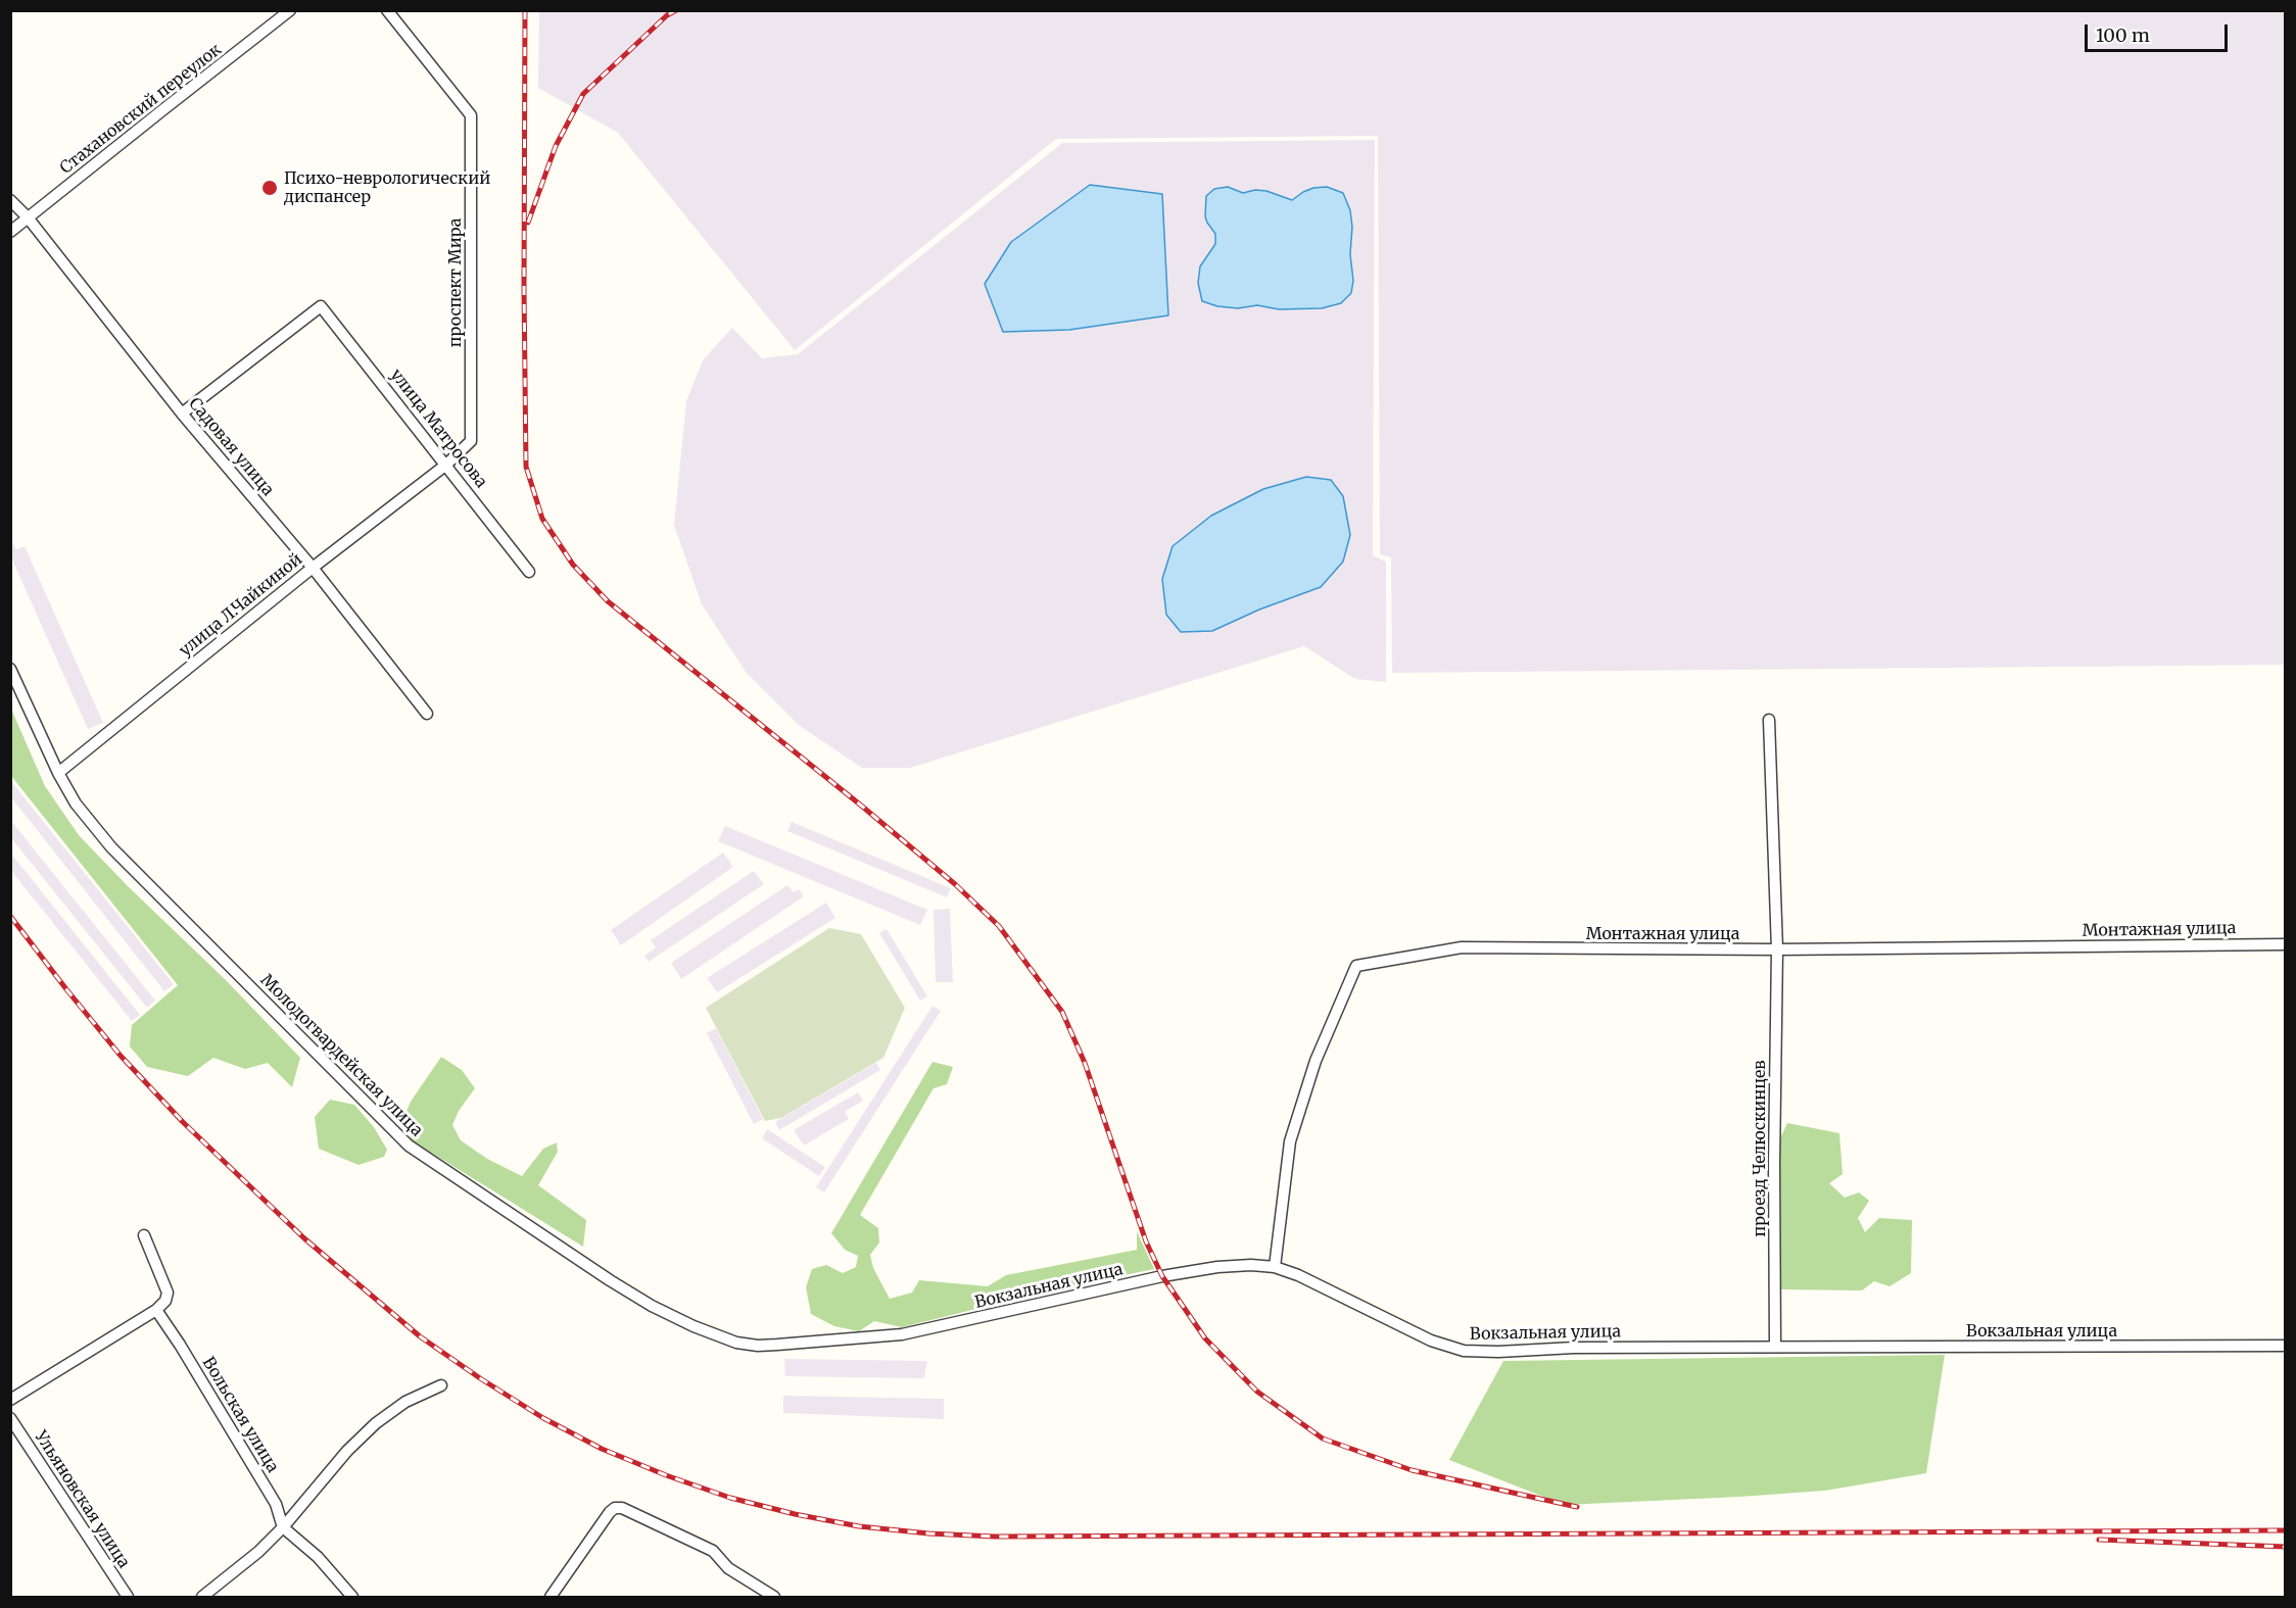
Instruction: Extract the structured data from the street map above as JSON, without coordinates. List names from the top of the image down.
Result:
{
  "streets": {
    "street": [
      "Стахановский переулок",
      "проспект Мира",
      "улица Матросова",
      "Садовая улица",
      "улица Л.Чайкиной",
      "Монтажная улица",
      "Молодогвардейская улица",
      "проезд Челюскинцев",
      "Вокзальная улица",
      "Вольская улица",
      "Ульяновская улица"
    ]
  },
  "crossings": [
    ["Стахановский переулок", "Садовая улица"],
    ["проспект Мира", "улица Матросова"],
    ["проспект Мира", "улица Л.Чайкиной"],
    ["улица Матросова", "Садовая улица"],
    ["улица Матросова", "улица Л.Чайкиной"],
    ["Садовая улица", "улица Л.Чайкиной"],
    ["улица Л.Чайкиной", "Молодогвардейская улица"],
    ["Монтажная улица", "проезд Челюскинцев"],
    ["Монтажная улица", "Вокзальная улица"],
    ["Молодогвардейская улица", "Вокзальная улица"],
    ["проезд Челюскинцев", "Вокзальная улица"]
  ],
  "places": ["Психо-неврологический диспансер"],
  "scale_bar": "100 m"
}
